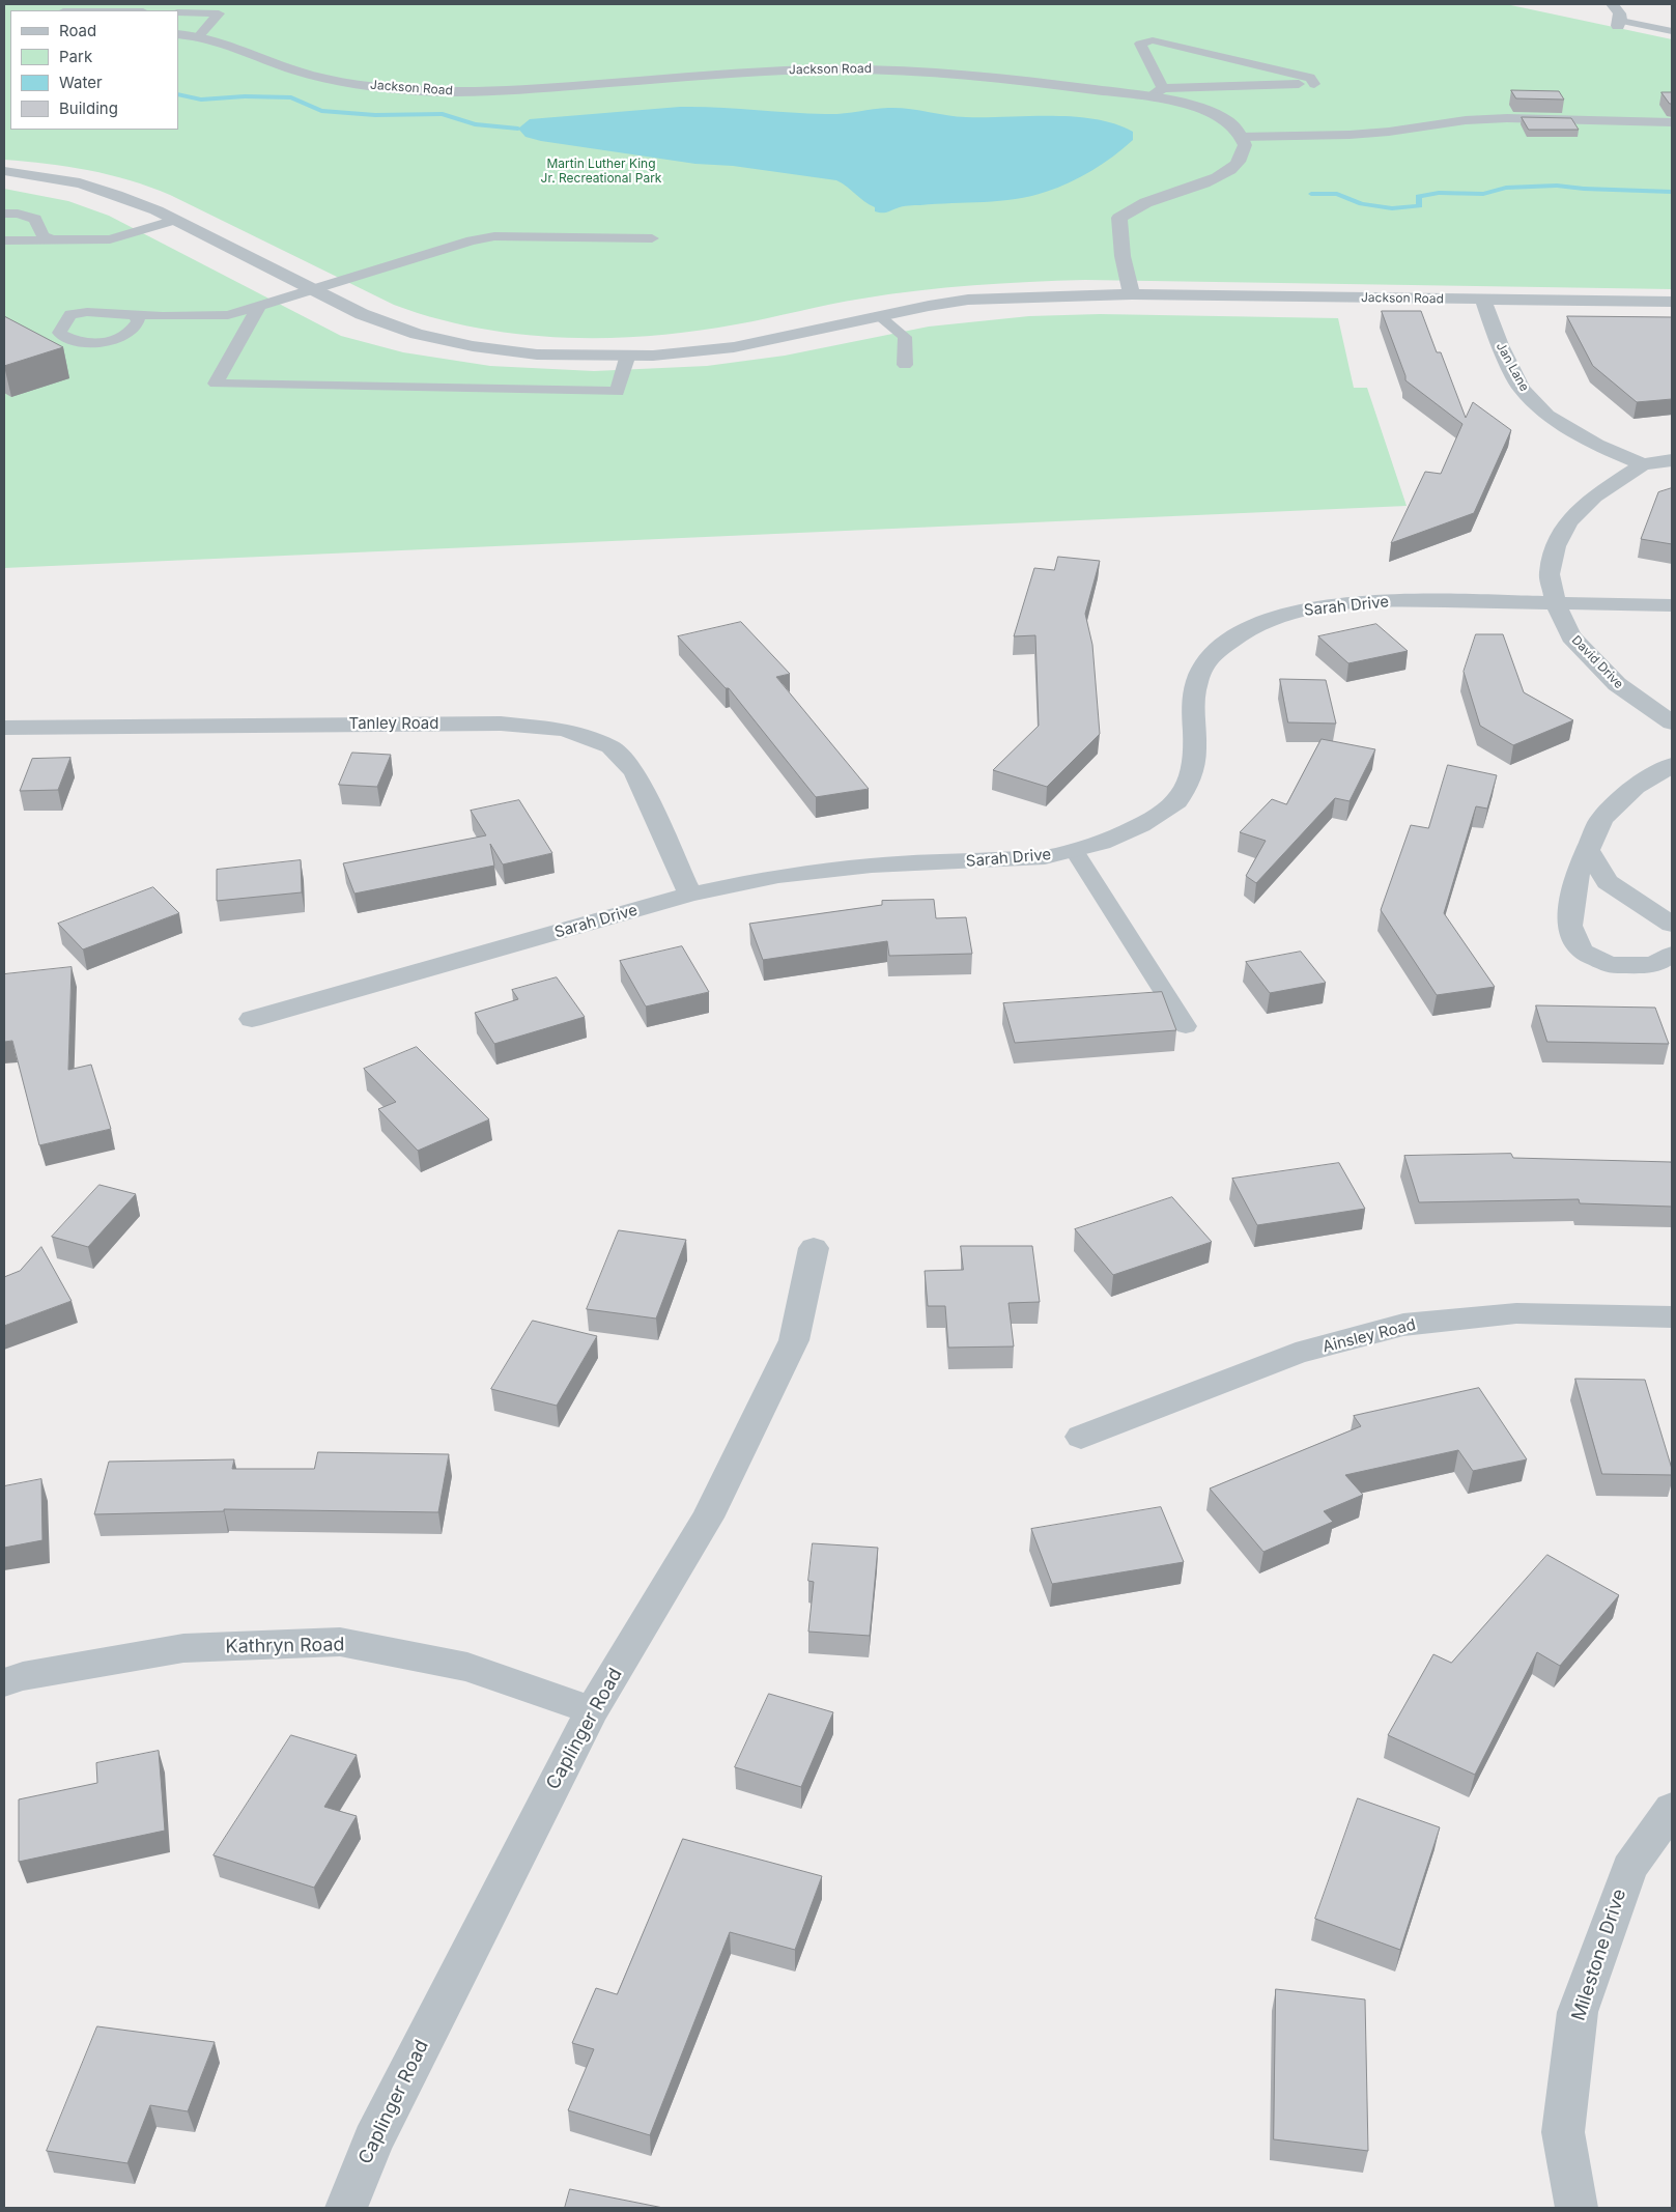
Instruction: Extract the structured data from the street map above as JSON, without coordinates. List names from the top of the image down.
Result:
{
  "streets": {
    "street": [
      "Jackson Road",
      "Jan Lane",
      "Sarah Drive",
      "David Drive",
      "Tanley Road",
      "Ainsley Road",
      "Kathryn Road",
      "Caplinger Road",
      "Milestone Drive"
    ]
  },
  "crossings": [
    ["Jackson Road", "Jan Lane"],
    ["Jan Lane", "David Drive"],
    ["Sarah Drive", "David Drive"],
    ["Sarah Drive", "Tanley Road"],
    ["Kathryn Road", "Caplinger Road"]
  ],
  "parks": ["Martin Luther King Jr. Recreational Park"],
  "legend": [
    "Road",
    "Park",
    "Water",
    "Building"
  ]
}
